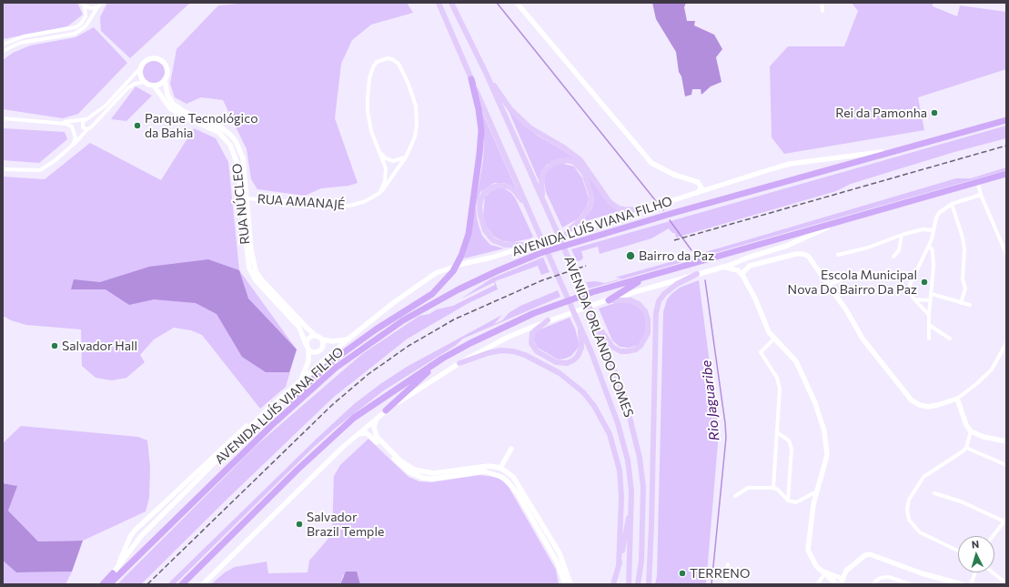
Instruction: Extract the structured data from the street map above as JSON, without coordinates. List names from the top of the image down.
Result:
{
  "streets": {
    "highway": ["AVENIDA LUÍS VIANA FILHO"],
    "main road": ["AVENIDA ORLANDO GOMES"],
    "street": ["RUA AMANAJÉ", "RUA NÚCLEO"]
  },
  "crossings": [
    ["RUA AMANAJÉ", "RUA NÚCLEO"],
    ["RUA NÚCLEO", "AVENIDA LUÍS VIANA FILHO"]
  ],
  "water": ["Rio Jaguaribe"],
  "places": [
    "Rei da Pamonha",
    "Parque Tecnológico da Bahia",
    "Bairro da Paz",
    "Escola Municipal Nova Do Bairro Da Paz",
    "Salvador Hall",
    "Salvador Brazil Temple",
    "TERRENO"
  ],
  "north": "top"
}
